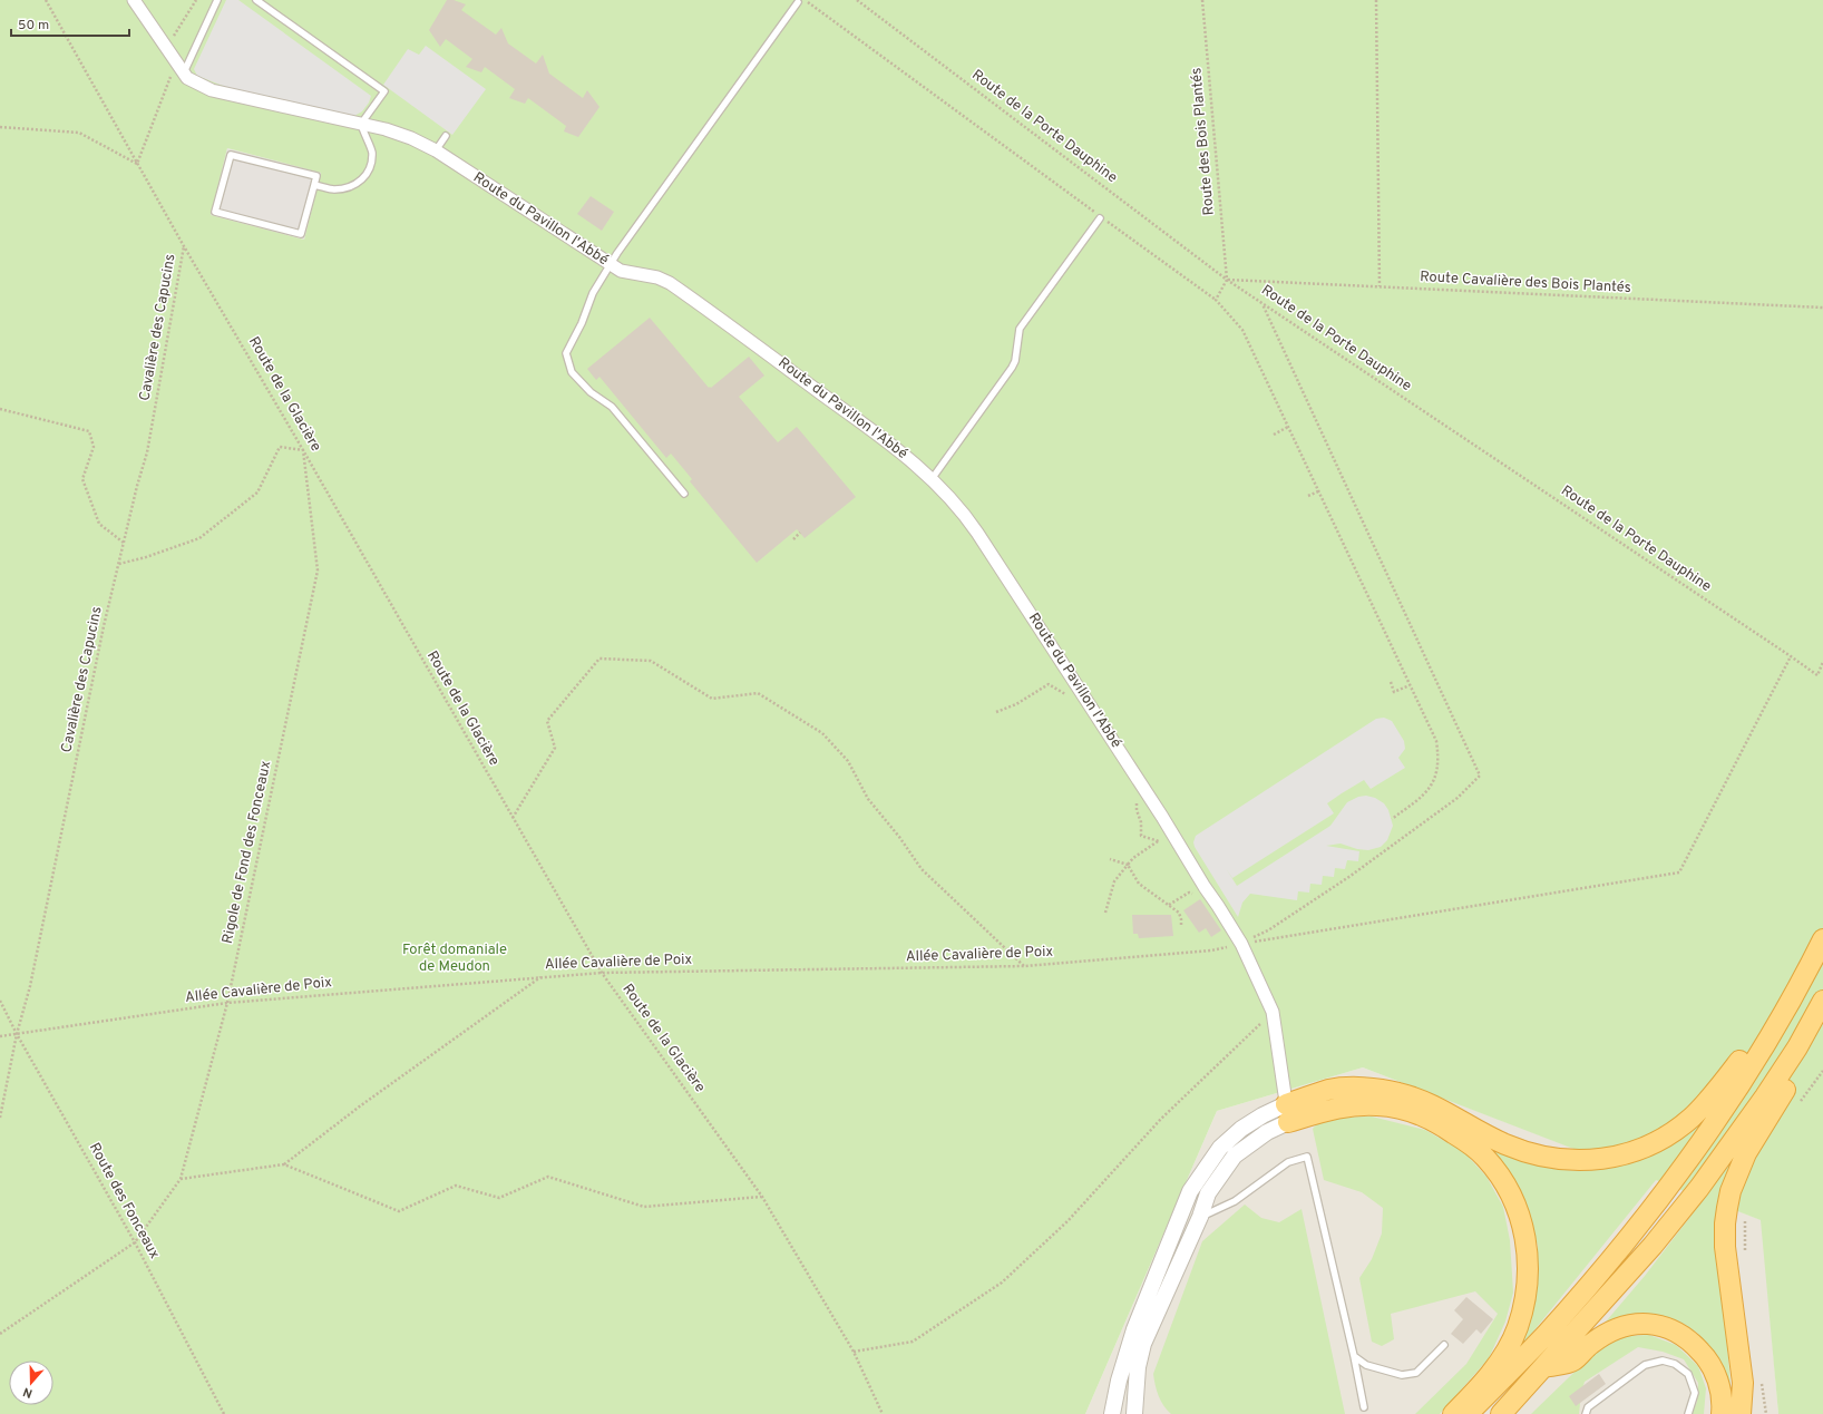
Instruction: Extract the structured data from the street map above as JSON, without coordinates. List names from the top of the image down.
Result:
{
  "streets": {
    "street": ["Route du Pavillon l'Abbé"],
    "path": [
      "Route de la Porte Dauphine",
      "Route des Bois Plantés",
      "Route Cavalière des Bois Plantés",
      "Cavalière des Capucins",
      "Route de la Glacière",
      "Rigole de Fond des Fonceaux",
      "Allée Cavalière de Poix",
      "Route des Fonceaux"
    ]
  },
  "crossings": [
    ["Route de la Porte Dauphine", "Route des Bois Plantés"],
    ["Route de la Porte Dauphine", "Route Cavalière des Bois Plantés"],
    ["Route des Bois Plantés", "Route Cavalière des Bois Plantés"],
    ["Route du Pavillon l'Abbé", "Allée Cavalière de Poix"],
    ["Cavalière des Capucins", "Route de la Glacière"],
    ["Cavalière des Capucins", "Allée Cavalière de Poix"],
    ["Cavalière des Capucins", "Route des Fonceaux"],
    ["Route de la Glacière", "Rigole de Fond des Fonceaux"],
    ["Route de la Glacière", "Allée Cavalière de Poix"],
    ["Rigole de Fond des Fonceaux", "Allée Cavalière de Poix"],
    ["Rigole de Fond des Fonceaux", "Route des Fonceaux"],
    ["Allée Cavalière de Poix", "Route des Fonceaux"]
  ],
  "parks": ["Forêt domaniale de Meudon"],
  "scale_bar": "50 m",
  "north": "bottom"
}
